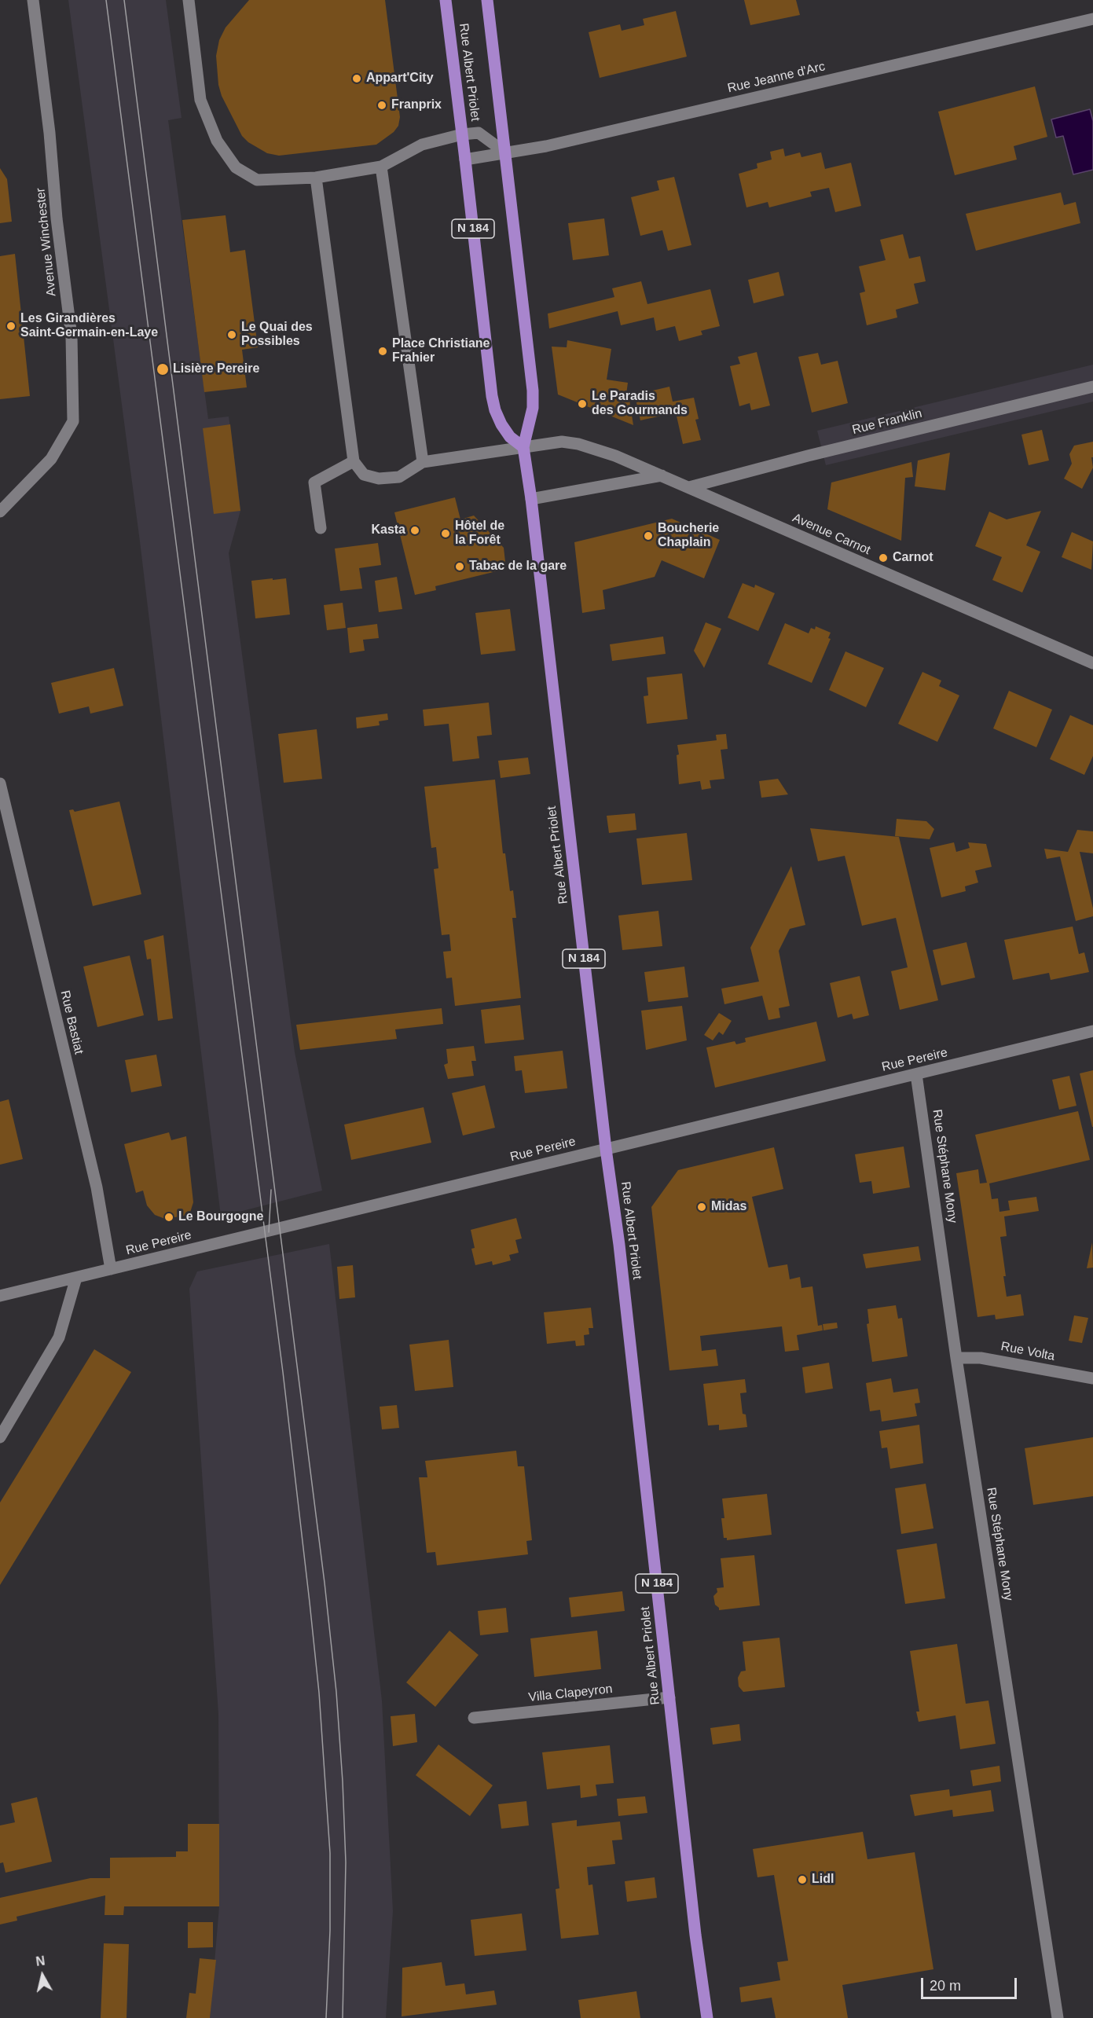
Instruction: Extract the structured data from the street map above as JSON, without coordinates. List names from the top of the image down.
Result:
{
  "streets": {
    "main road": ["Rue Albert Priolet", "N 184"],
    "street": [
      "Rue Jeanne d'Arc",
      "Avenue Winchester",
      "Rue Franklin",
      "Avenue Carnot",
      "Rue Bastiat",
      "Rue Pereire",
      "Rue Stéphane Mony",
      "Rue Volta",
      "Villa Clapeyron"
    ]
  },
  "crossings": [
    ["Rue Albert Priolet", "Rue Jeanne d'Arc"],
    ["Rue Albert Priolet", "Avenue Carnot"],
    ["Rue Albert Priolet", "Rue Pereire"],
    ["Rue Albert Priolet", "Villa Clapeyron"],
    ["Rue Franklin", "Avenue Carnot"],
    ["Rue Bastiat", "Rue Pereire"],
    ["Rue Pereire", "Rue Stéphane Mony"],
    ["Rue Stéphane Mony", "Rue Volta"]
  ],
  "places": [
    "Appart'City",
    "Franprix",
    "Les Girandières Saint-Germain-en-Laye",
    "Le Quai des Possibles",
    "Place Christiane Frahier",
    "Lisière Pereire",
    "Le Paradis des Gourmands",
    "Kasta",
    "Hôtel de la Forêt",
    "Boucherie Chaplain",
    "Carnot",
    "Tabac de la gare",
    "Midas",
    "Le Bourgogne",
    "Lidl"
  ],
  "scale_bar": "20 m",
  "north": "top"
}
